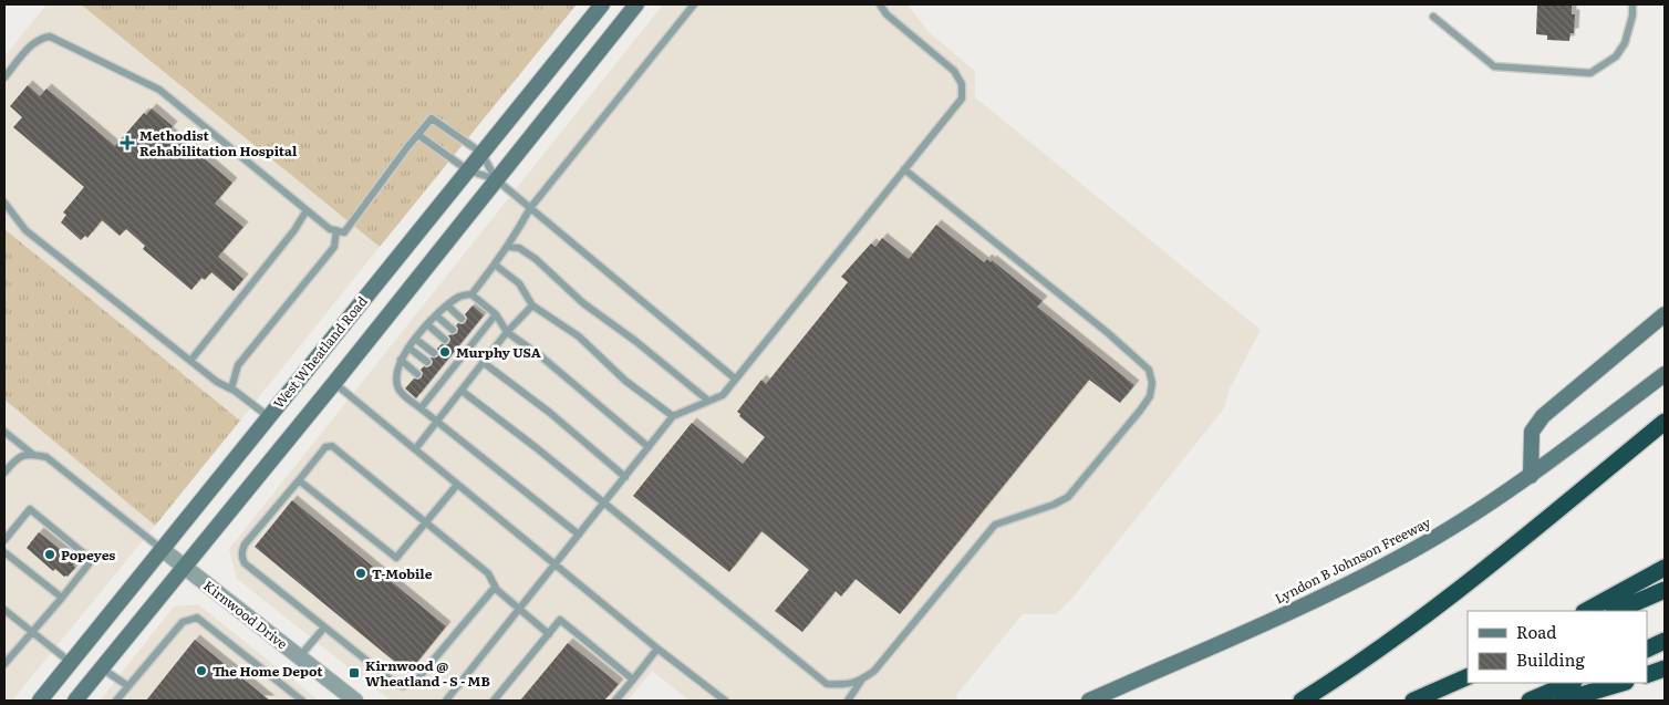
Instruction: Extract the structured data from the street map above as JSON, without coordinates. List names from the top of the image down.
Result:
{
  "streets": {
    "main road": ["West Wheatland Road", "Lyndon B Johnson Freeway"],
    "street": ["Kirnwood Drive"]
  },
  "crossings": [
    ["West Wheatland Road", "Kirnwood Drive"]
  ],
  "places": {
    "health": ["Methodist Rehabilitation Hospital"],
    "other": [
      "Murphy USA",
      "Popeyes",
      "T-Mobile",
      "The Home Depot"
    ],
    "transit": ["Kirnwood @ Wheatland - S - MB"]
  },
  "legend": ["Road", "Building"]
}
